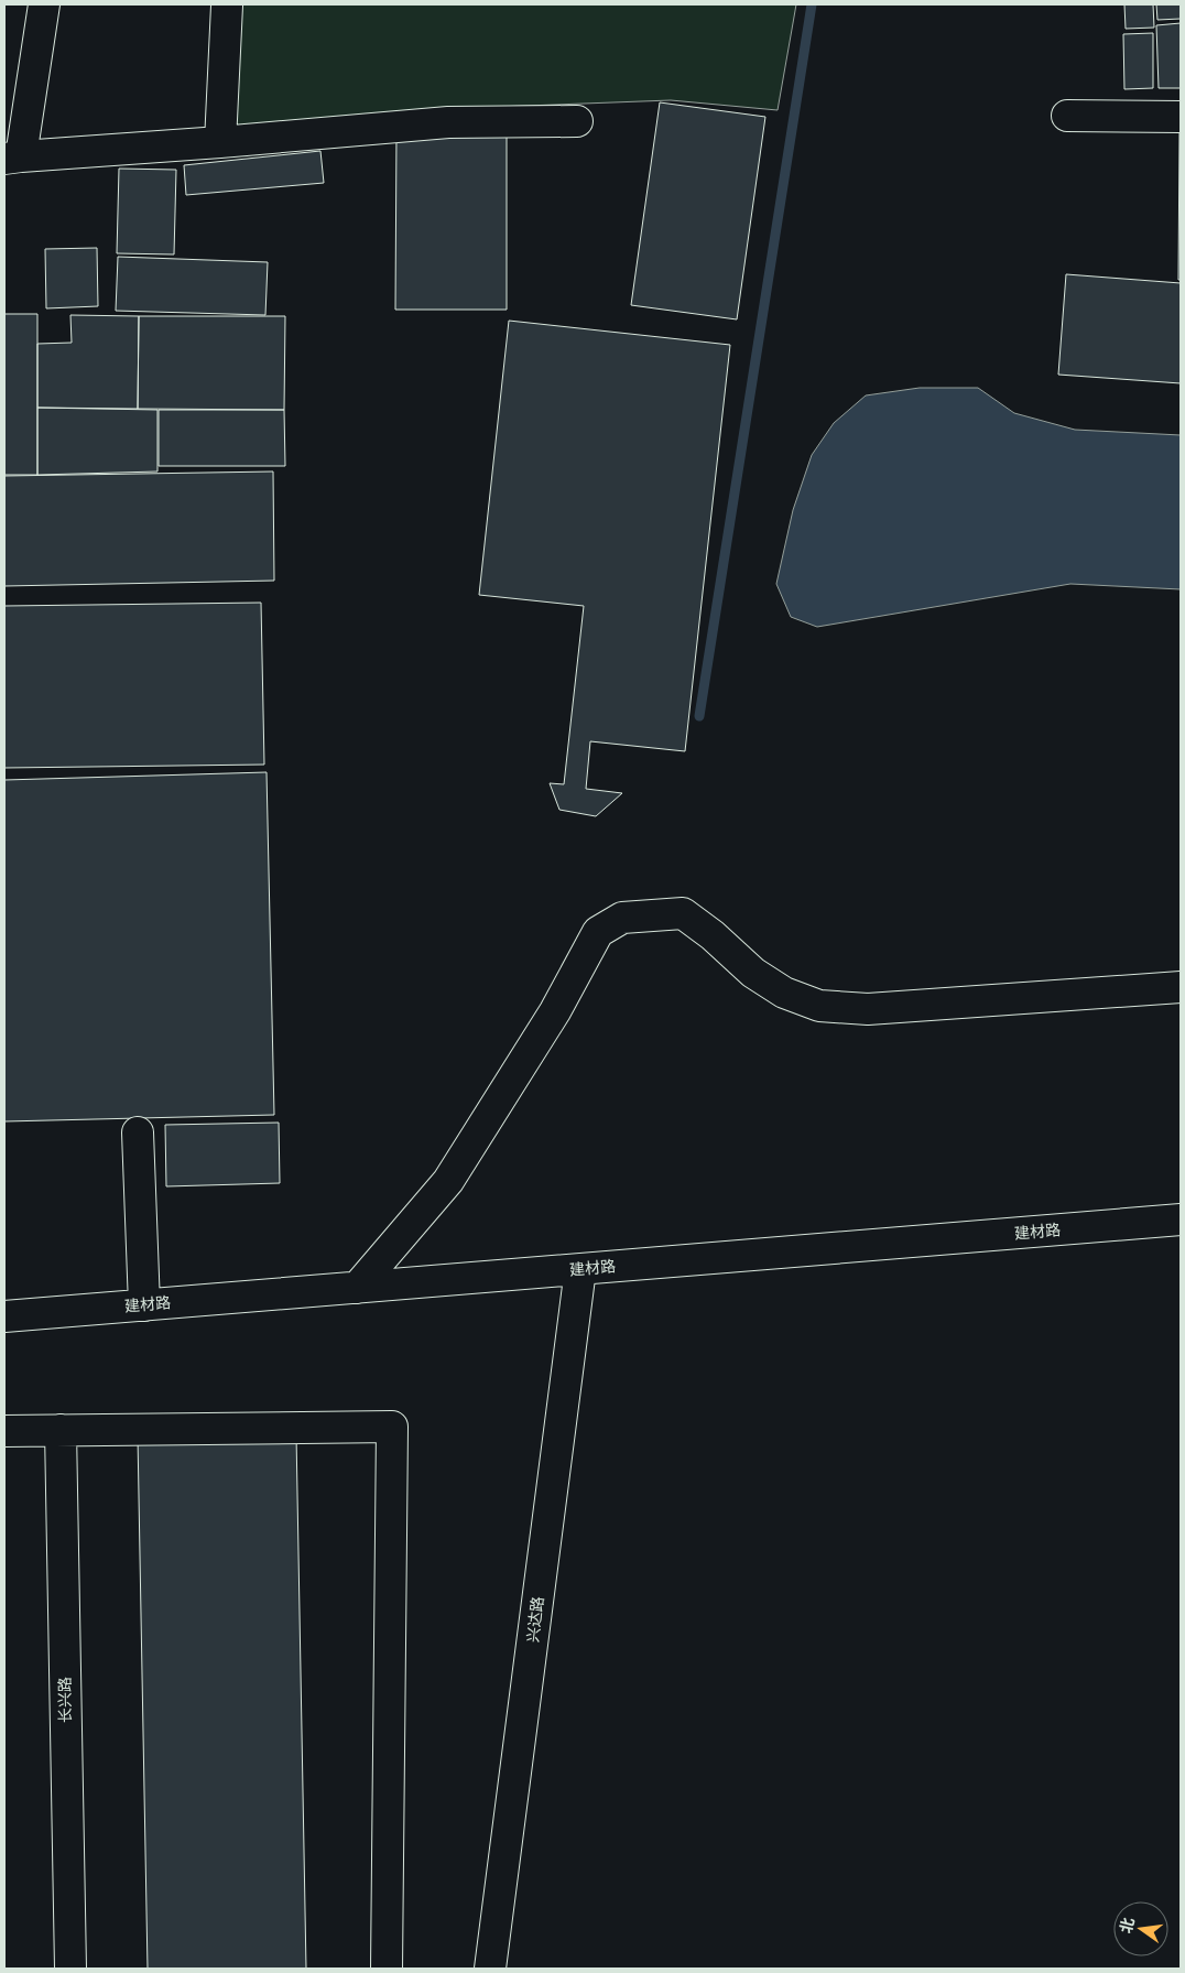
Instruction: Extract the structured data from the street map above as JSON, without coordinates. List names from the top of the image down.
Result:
{
  "streets": {
    "street": ["建材路", "兴达路", "长兴路"]
  },
  "crossings": [
    ["建材路", "兴达路"]
  ],
  "north": "left"
}
